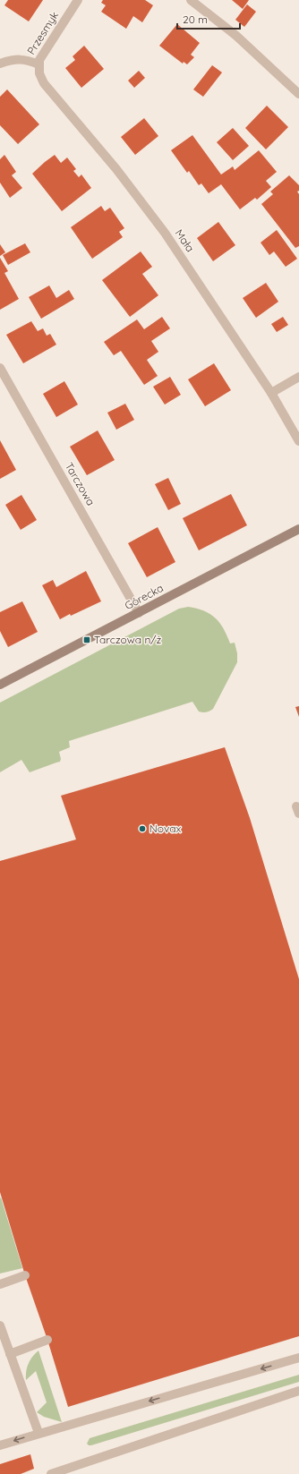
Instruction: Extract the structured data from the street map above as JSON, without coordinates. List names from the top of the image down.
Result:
{
  "streets": {
    "street": [
      "Przesmyk",
      "Mała",
      "Tarczowa",
      "Górecka"
    ]
  },
  "crossings": [
    ["Przesmyk", "Mała"],
    ["Tarczowa", "Górecka"]
  ],
  "places": {
    "transit": ["Tarczowa n/ż"],
    "other": ["Novax"]
  },
  "scale_bar": "20 m"
}
